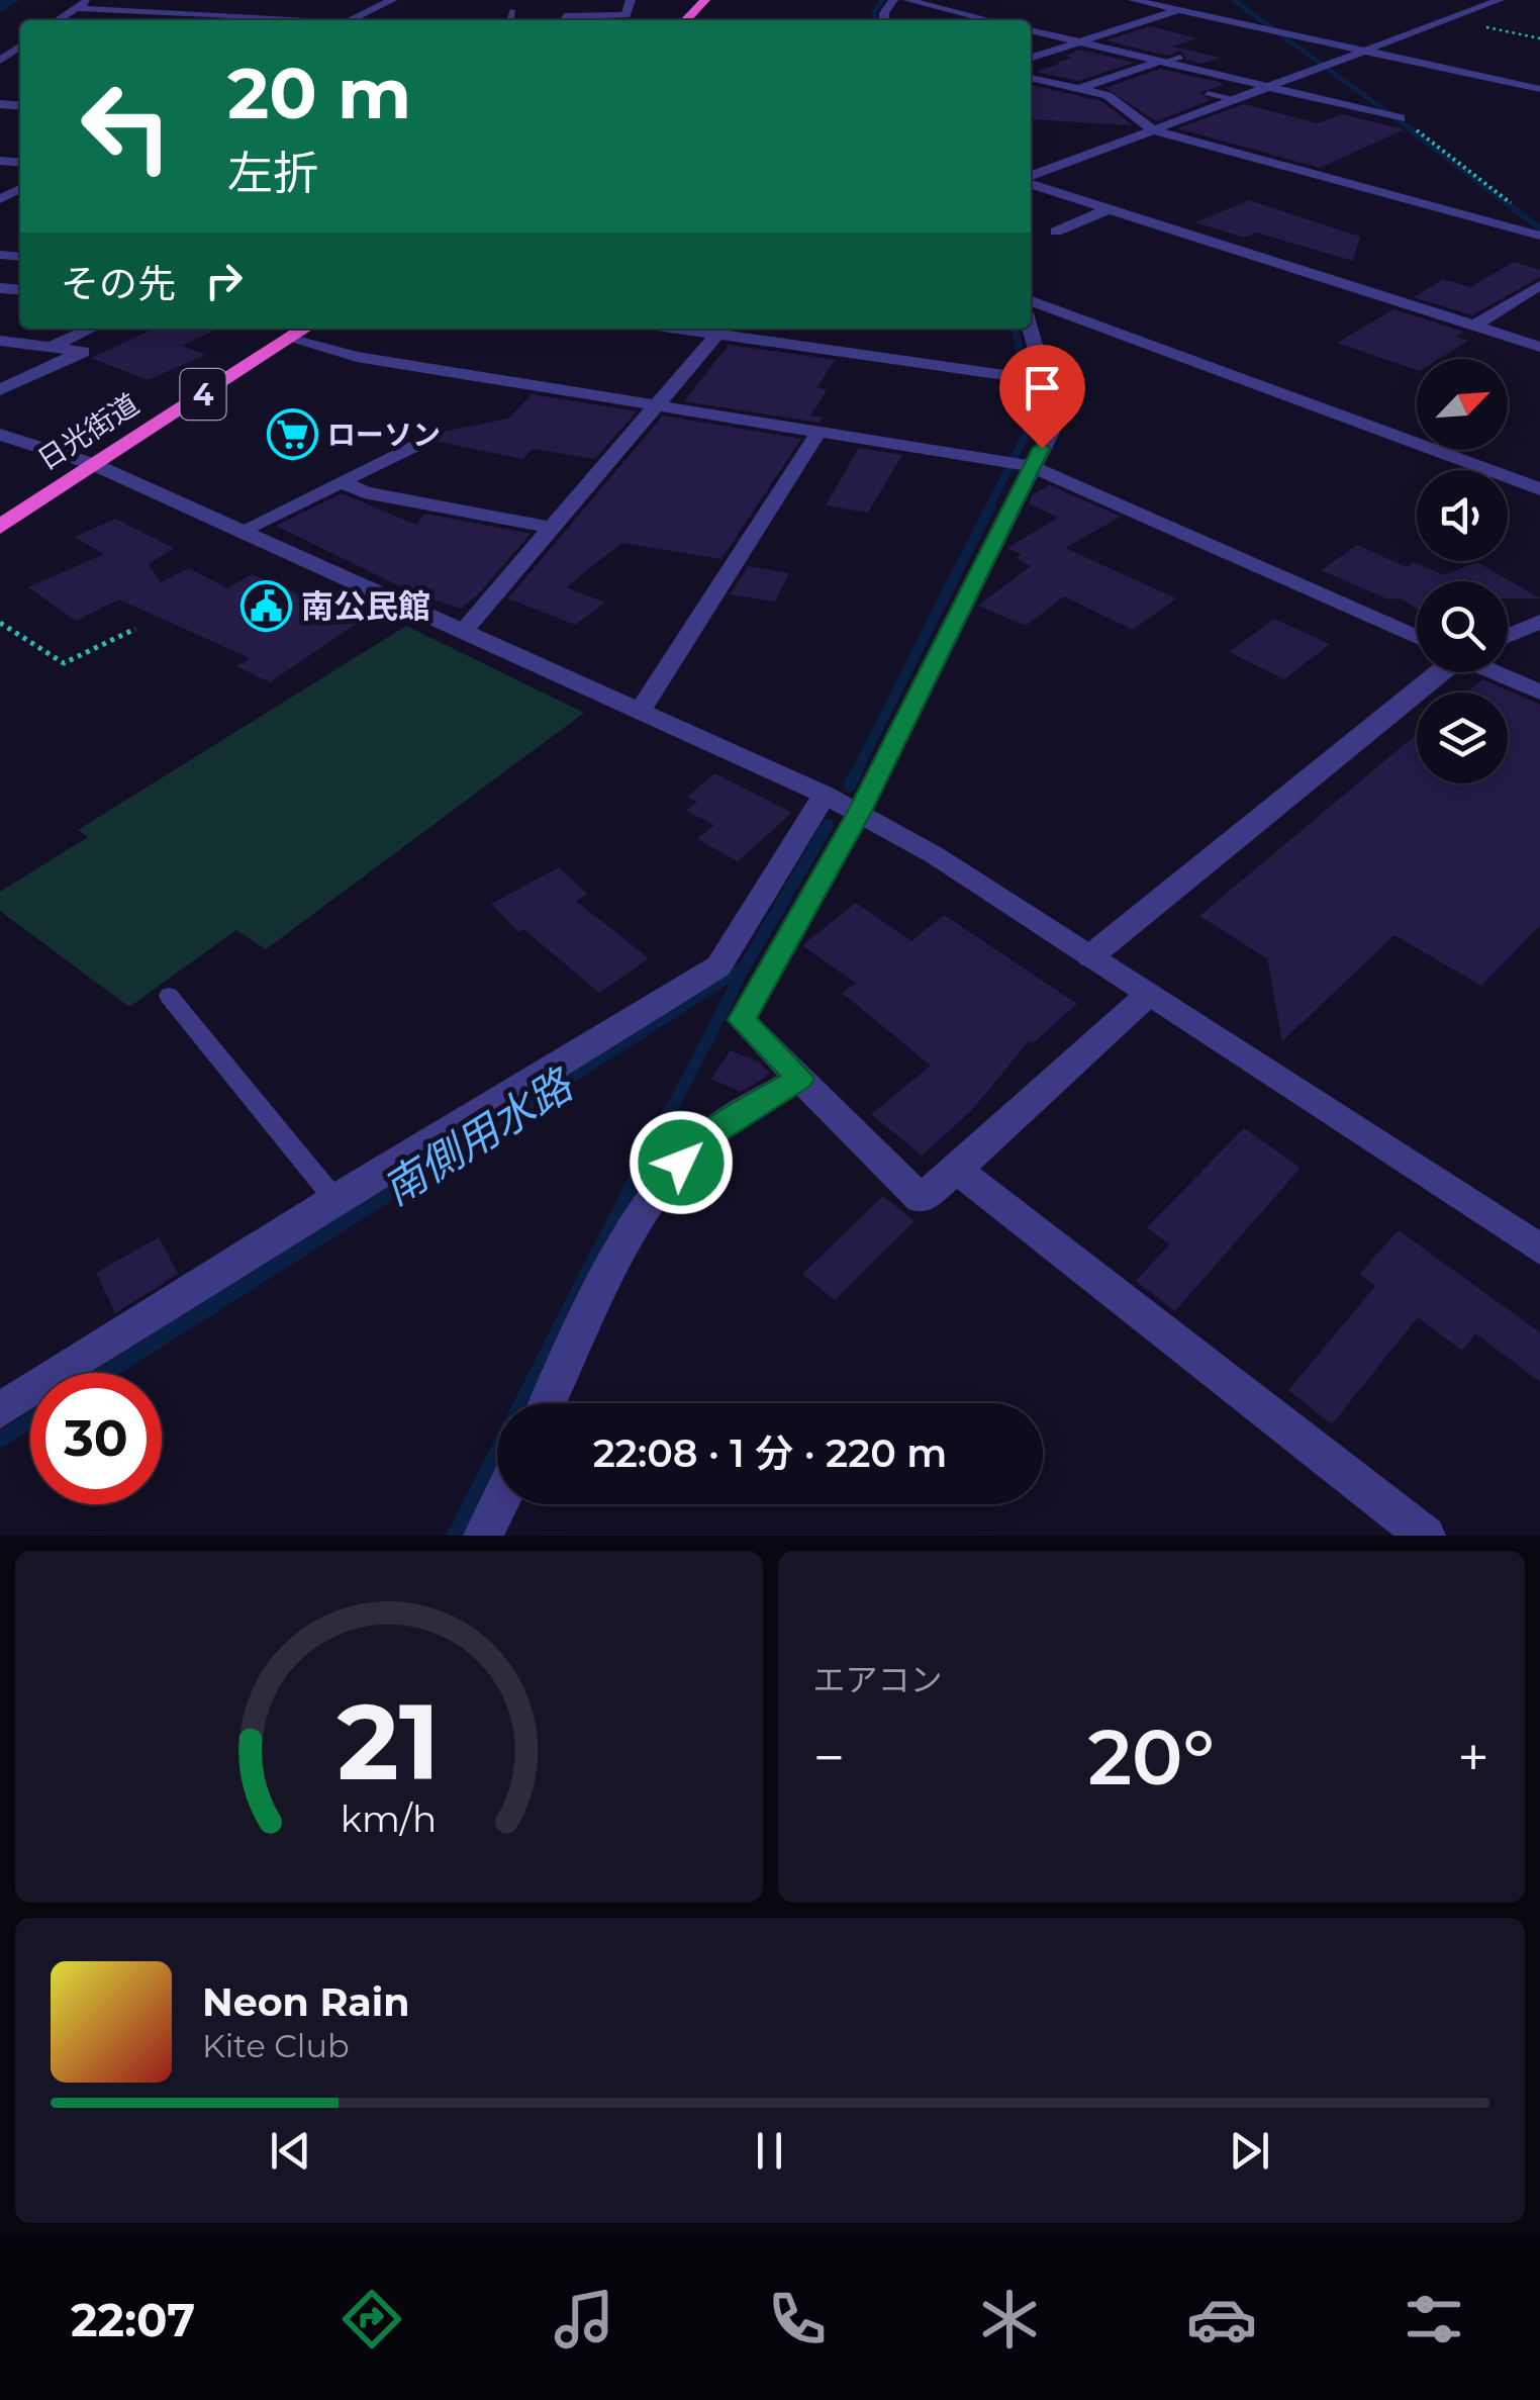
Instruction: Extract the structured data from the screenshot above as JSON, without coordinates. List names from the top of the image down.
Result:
{
  "streets": {
    "highway": ["4", "日光街道"]
  },
  "water": ["南側用水路"],
  "places": {
    "supermarket": ["ローソン"],
    "public building": ["南公民館"]
  },
  "north": "top right",
  "page": {
    "turn": ["20 m", "左折"],
    "then": "その先",
    "limit": "30",
    "trip": "22:08 · 1 分 · 220 m",
    "tile": "エアコン",
    "heat": ["−", "20°", "+"],
    "song": ["Neon Rain", "Kite Club"],
    "tabs": "22:07",
    "gauge": ["21", "km/h"]
  }
}
